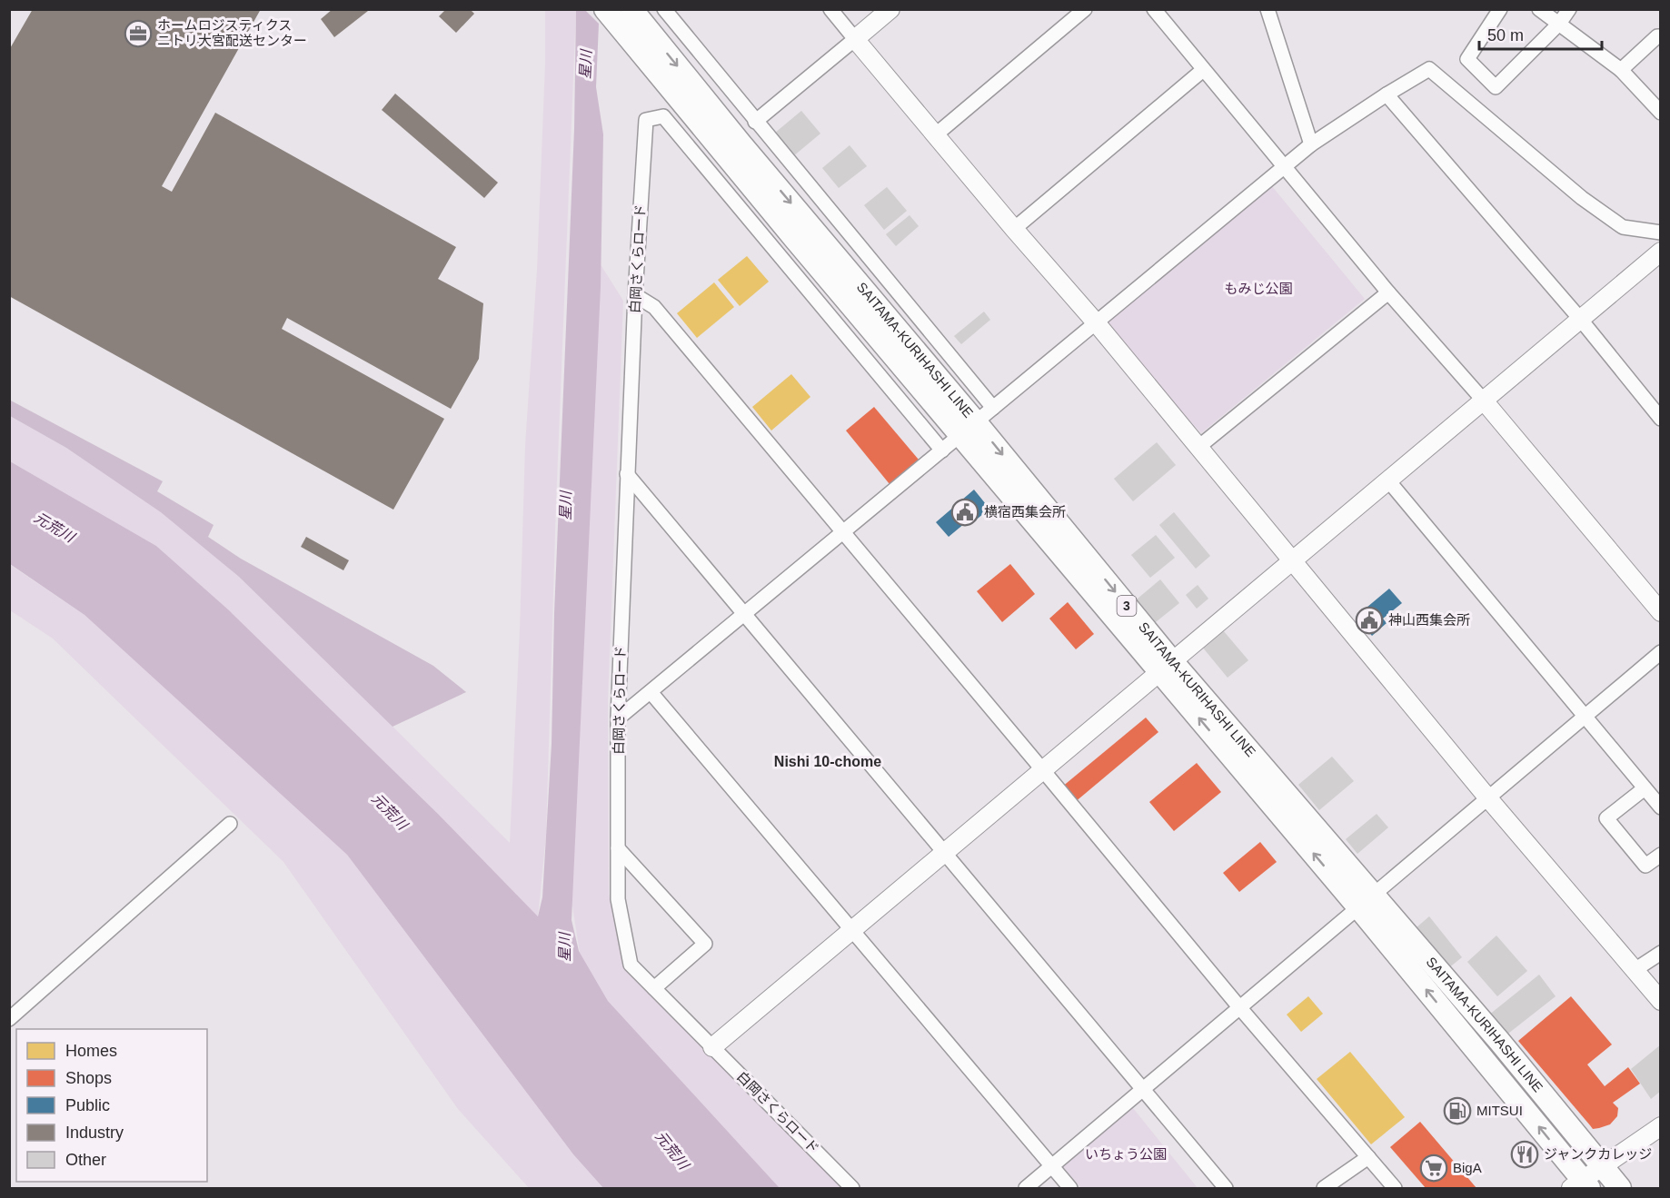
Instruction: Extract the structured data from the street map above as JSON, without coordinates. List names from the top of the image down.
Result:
{
  "streets": {
    "main road": ["SAITAMA-KURIHASHI LINE", "3"],
    "street": ["白岡さくらロード"]
  },
  "districts": ["Nishi 10-chome"],
  "water": ["星川", "元荒川"],
  "parks": ["もみじ公園", "いちょう公園"],
  "places": {
    "office": ["ホームロジスティクス ニトリ大宮配送センター"],
    "public building": ["横宿西集会所", "神山西集会所"],
    "fuel station": ["MITSUI"],
    "restaurant": ["ジャンクカレッジ"],
    "supermarket": ["BigA"]
  },
  "legend": [
    "Homes",
    "Shops",
    "Public",
    "Industry",
    "Other"
  ],
  "scale_bar": "50 m"
}
